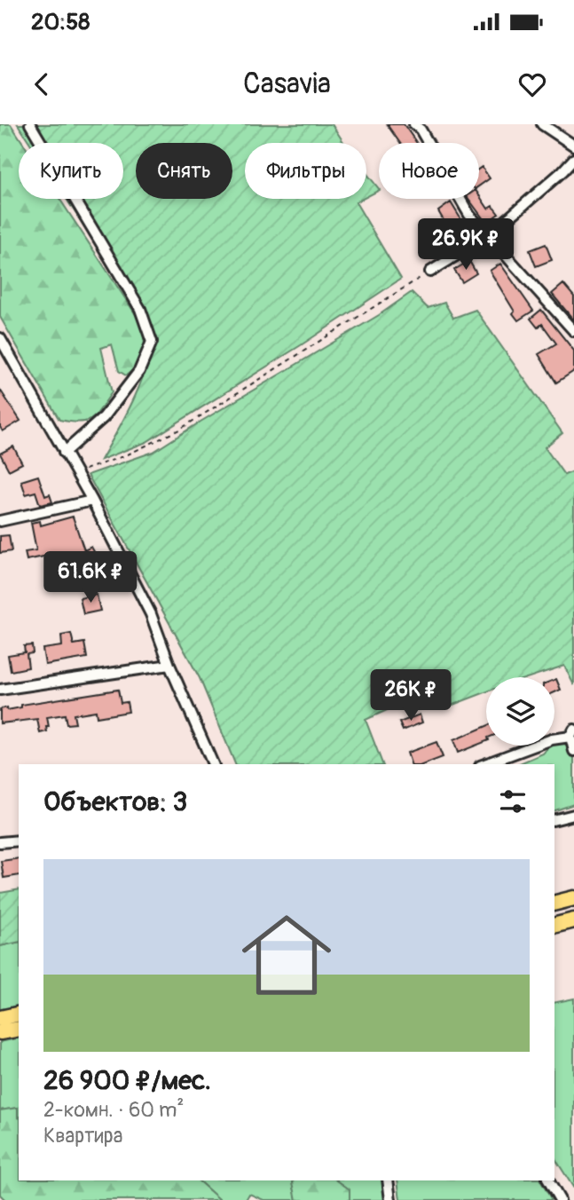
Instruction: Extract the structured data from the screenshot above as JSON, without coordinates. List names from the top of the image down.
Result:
{
  "page": {
    "status": "20:58",
    "header": "Casavia",
    "chip": [
      "Купить",
      "Снять",
      "Фильтры",
      "Новое"
    ],
    "price": ["26.9K ₽", "61.6K ₽", "26K ₽"],
    "heading": "Объектов: 3",
    "list": [
      {
        "name": "26 900 ₽/мес.",
        "note": "2-комн. · 60 m² · Квартира"
      }
    ]
  }
}
